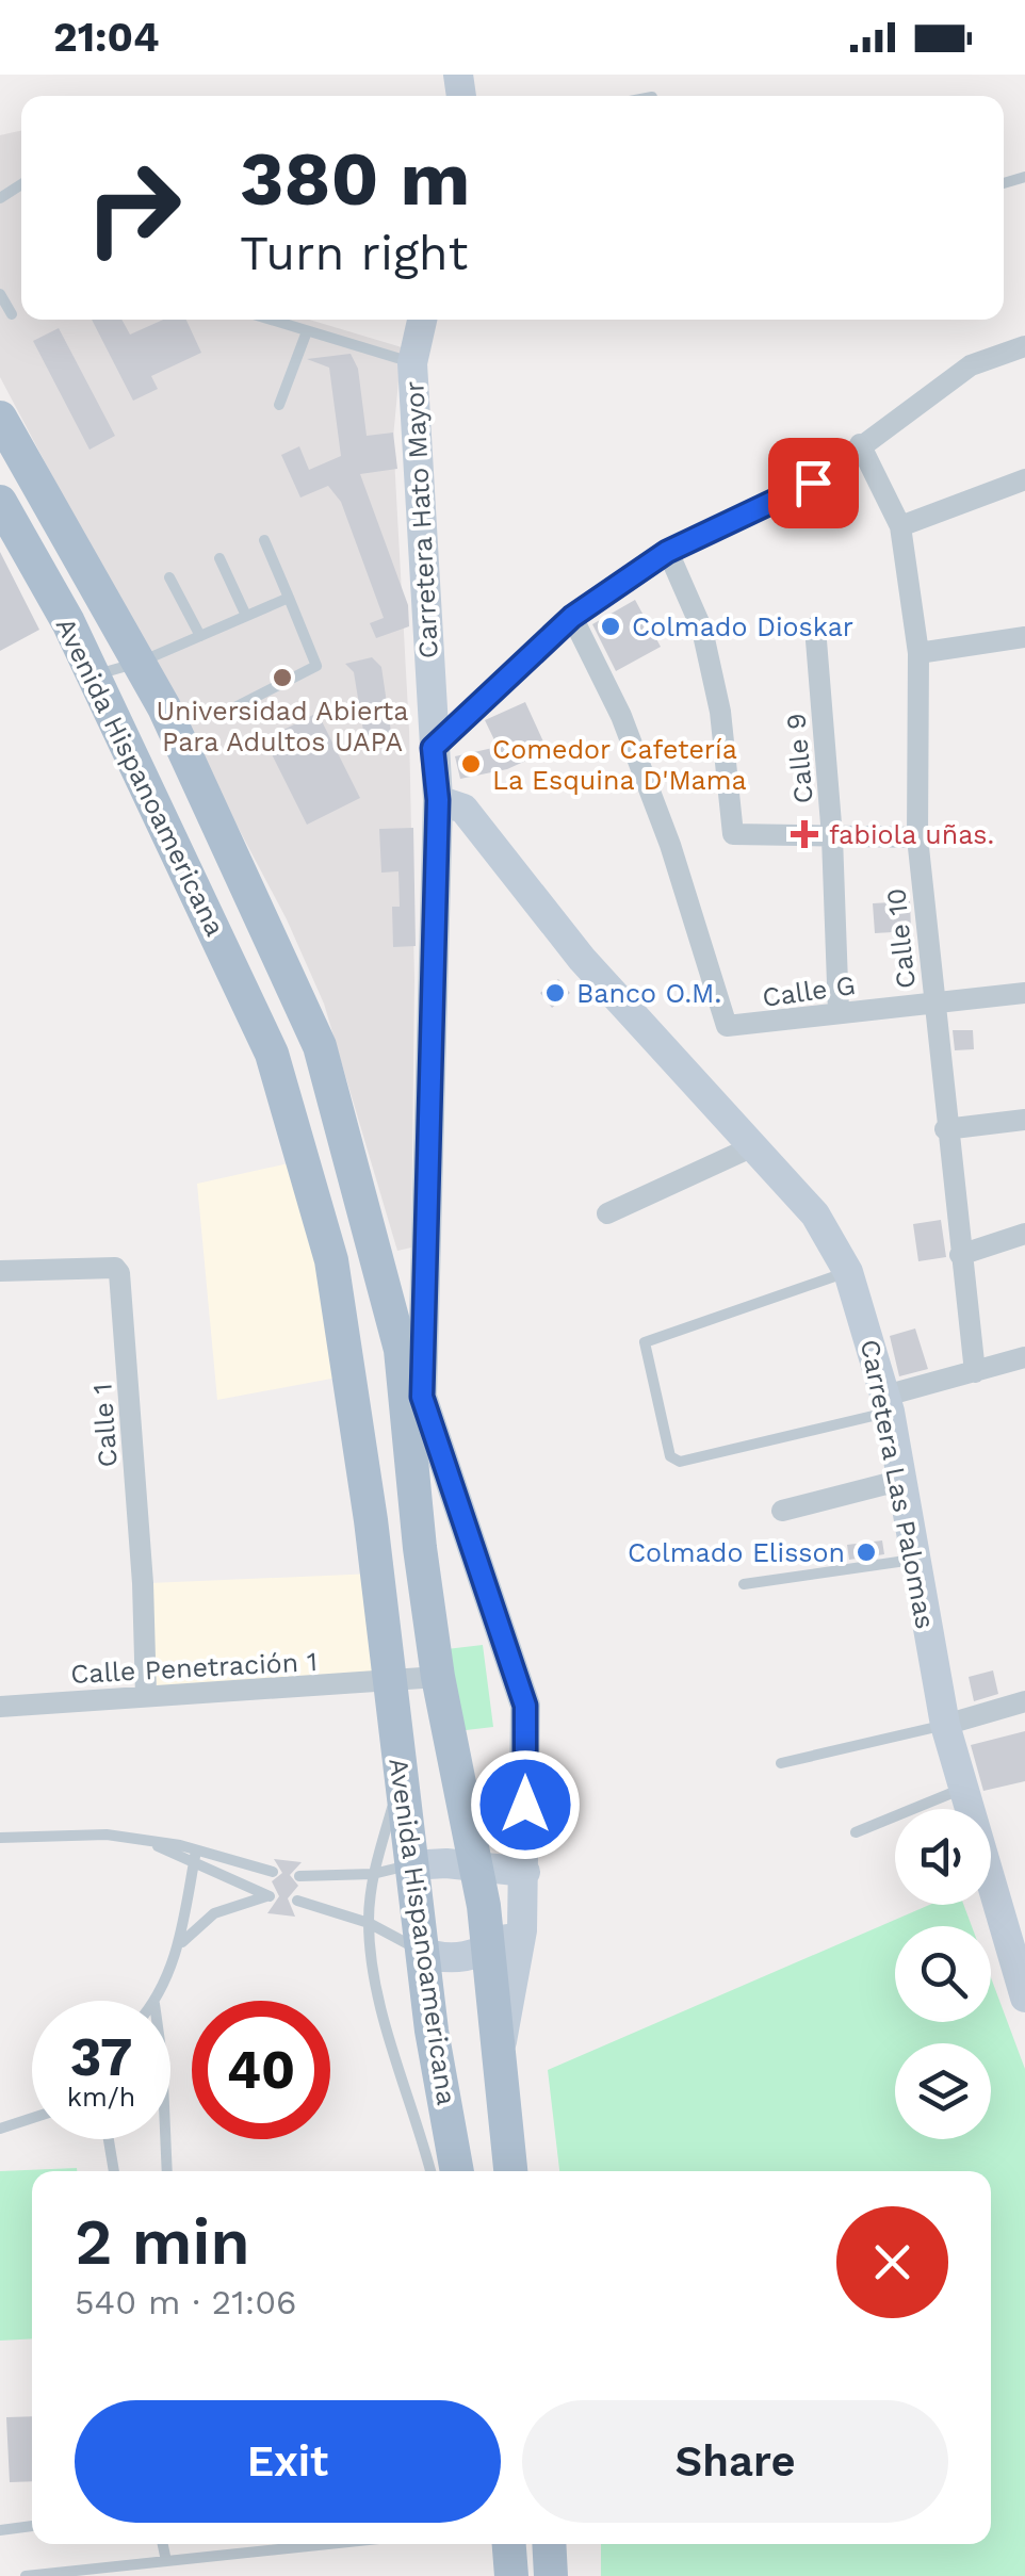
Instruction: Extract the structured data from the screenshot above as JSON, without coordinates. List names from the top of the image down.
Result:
{
  "streets": {
    "main road": ["Avenida Hispanoamericana"],
    "street": [
      "Carretera Hato Mayor",
      "Calle 9",
      "Calle 10",
      "Calle G",
      "Calle 1",
      "Carretera Las Palomas",
      "Calle Penetración 1"
    ]
  },
  "crossings": [
    ["Carretera Hato Mayor", "Avenida Hispanoamericana"],
    ["Carretera Hato Mayor", "Carretera Las Palomas"],
    ["Calle 9", "Calle G"],
    ["Avenida Hispanoamericana", "Calle Penetración 1"],
    ["Calle 10", "Calle G"],
    ["Calle 1", "Calle Penetración 1"]
  ],
  "places": {
    "other": [
      "Colmado Dioskar",
      "Universidad Abierta Para Adultos UAPA",
      "Comedor Cafetería La Esquina D'Mama",
      "Banco O.M.",
      "Colmado Elisson"
    ],
    "health": ["fabiola uñas."]
  },
  "page": {
    "status": "21:04",
    "turn": ["380 m", "Turn right"],
    "speed": "37 km/h",
    "limit": "40",
    "heading": ["2 min", "540 m · 21:06"],
    "buttons": ["Exit", "Share"]
  }
}
